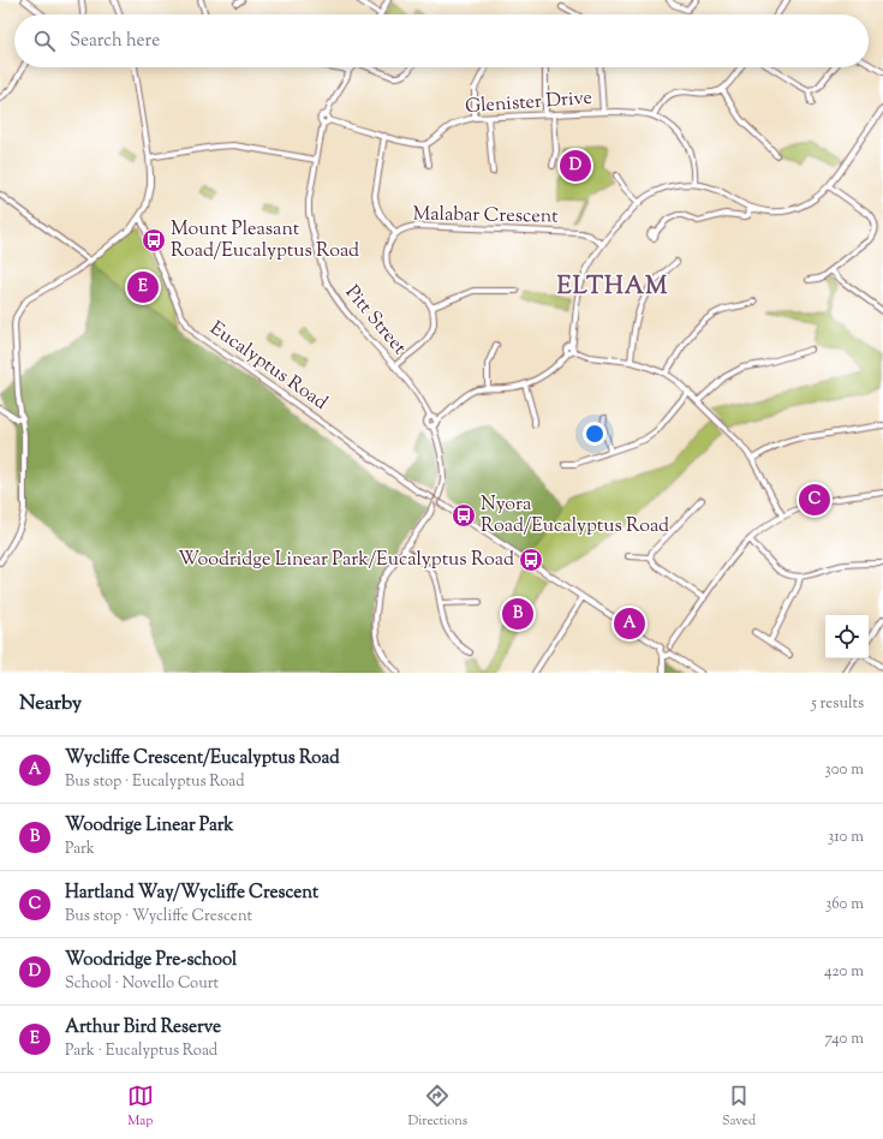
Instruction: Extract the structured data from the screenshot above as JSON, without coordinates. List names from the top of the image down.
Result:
{
  "streets": {
    "street": [
      "Glenister Drive",
      "Malabar Crescent",
      "Pitt Street",
      "Eucalyptus Road"
    ]
  },
  "districts": ["ELTHAM"],
  "places": {
    "bus stop": ["Mount Pleasant Road/Eucalyptus Road", "Nyora Road/Eucalyptus Road", "Woodridge Linear Park/Eucalyptus Road"]
  },
  "page": {
    "search": "Search here",
    "pins": [
      "D",
      "E",
      "C",
      "B",
      "A"
    ],
    "heading": ["Nearby", "5 results"],
    "list": [
      {
        "mark": "A",
        "name": "Wycliffe Crescent/Eucalyptus Road",
        "note": "Bus stop · Eucalyptus Road",
        "value": "300 m"
      },
      {
        "mark": "B",
        "name": "Woodrige Linear Park",
        "note": "Park",
        "value": "310 m"
      },
      {
        "mark": "C",
        "name": "Hartland Way/Wycliffe Crescent",
        "note": "Bus stop · Wycliffe Crescent",
        "value": "360 m"
      },
      {
        "mark": "D",
        "name": "Woodridge Pre-school",
        "note": "School · Novello Court",
        "value": "420 m"
      },
      {
        "mark": "E",
        "name": "Arthur Bird Reserve",
        "note": "Park · Eucalyptus Road",
        "value": "740 m"
      }
    ],
    "nav": ["Map", "Directions", "Saved"]
  }
}
